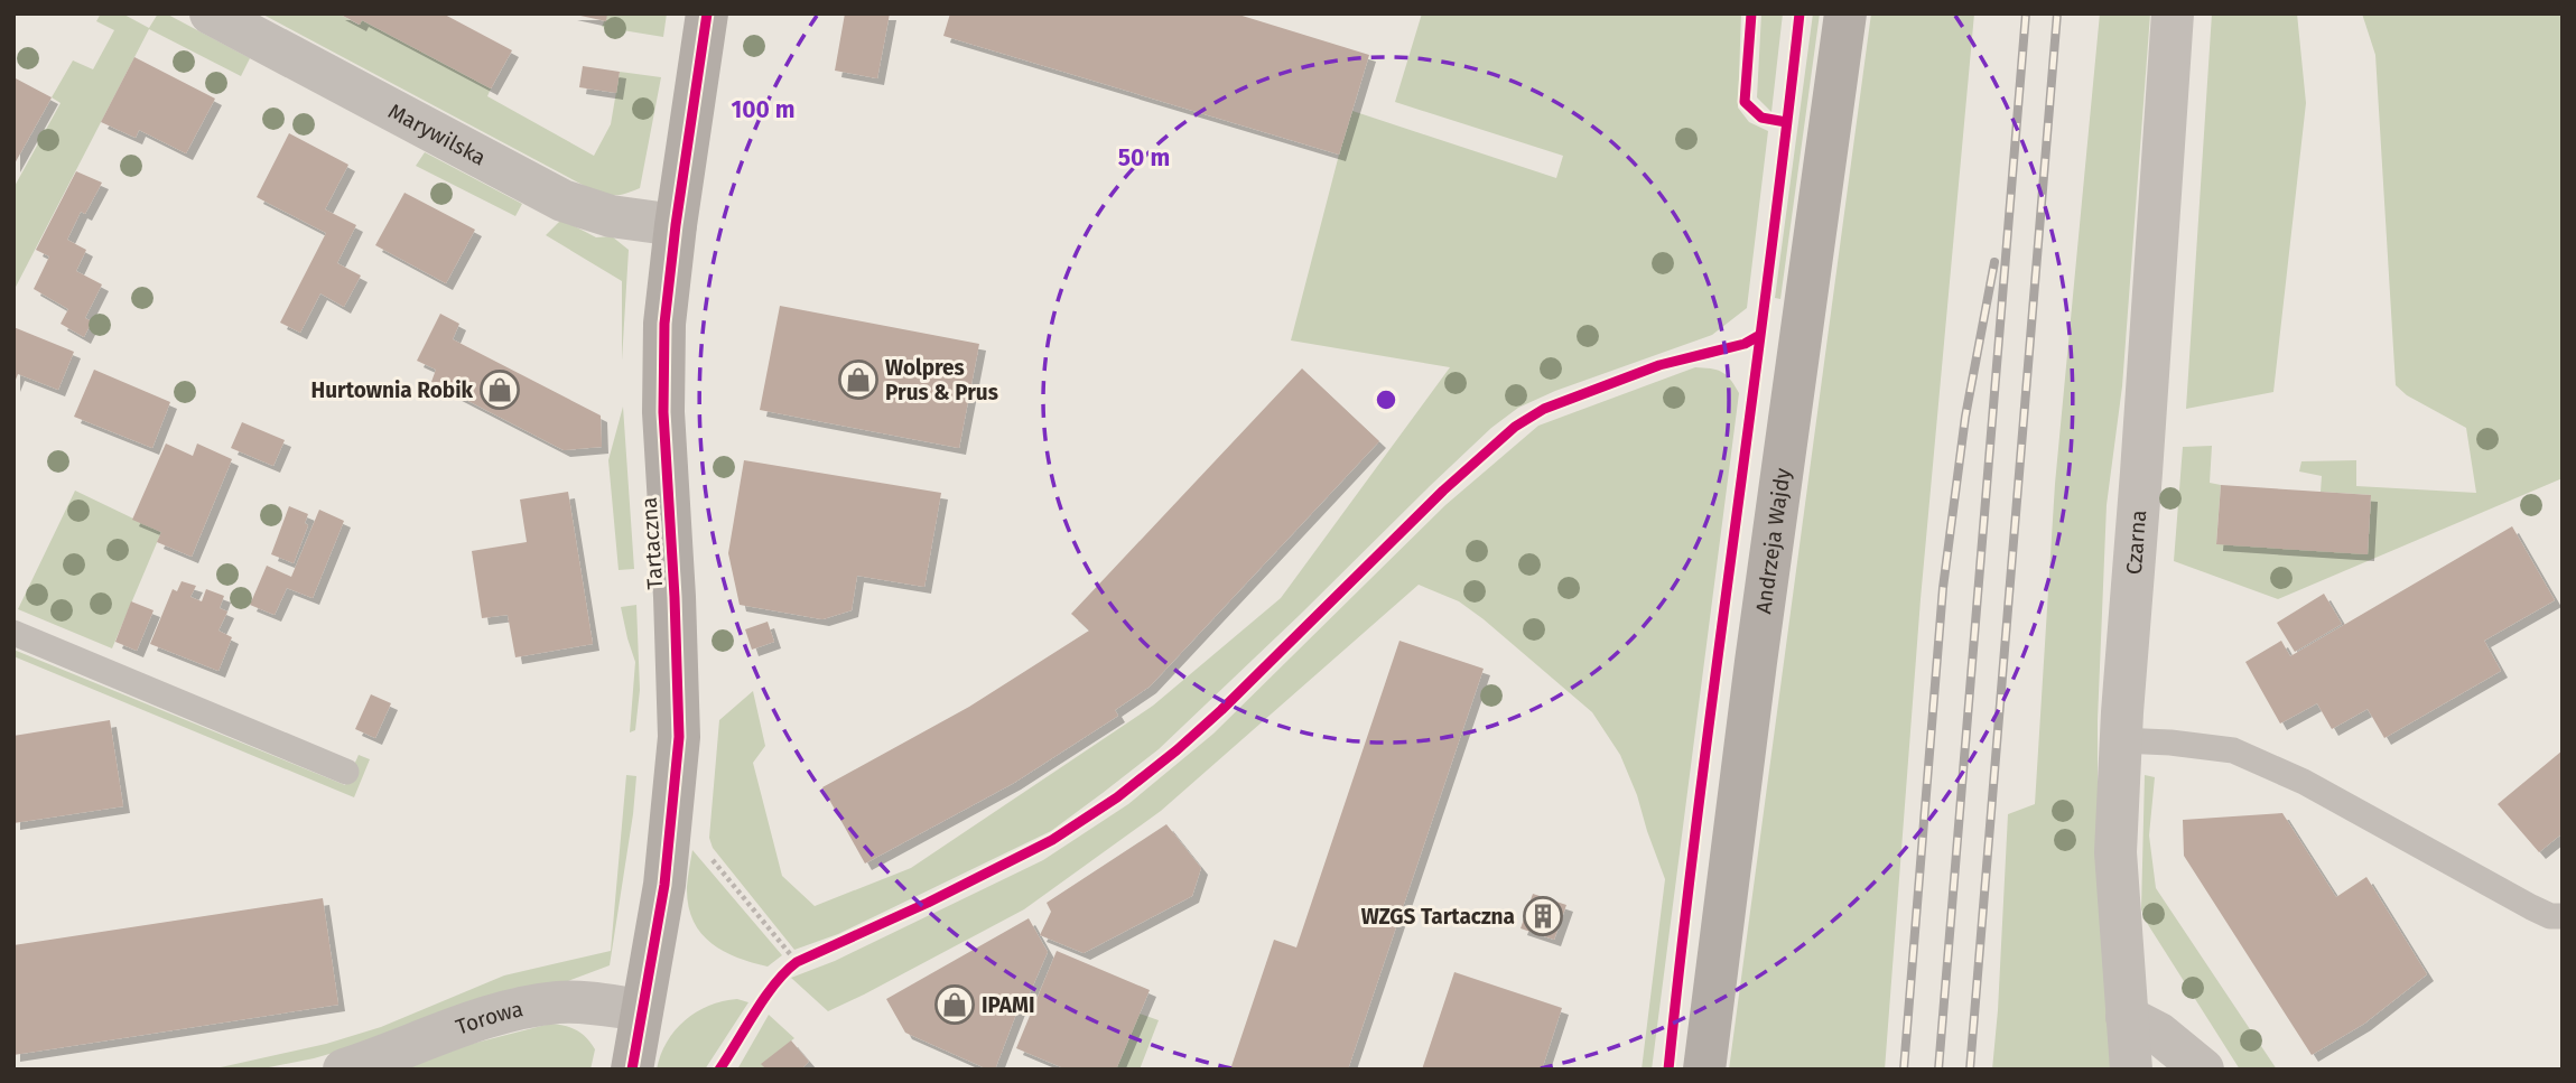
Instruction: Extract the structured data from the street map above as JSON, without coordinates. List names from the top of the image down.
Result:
{
  "streets": {
    "street": [
      "Marywilska",
      "Andrzeja Wajdy",
      "Czarna",
      "Tartaczna",
      "Torowa"
    ]
  },
  "crossings": [
    ["Marywilska", "Tartaczna"],
    ["Tartaczna", "Torowa"]
  ],
  "places": {
    "shop": ["Wolpres Prus & Prus", "Hurtownia Robik", "IPAMI"],
    "building": ["WZGS Tartaczna"]
  },
  "rings": ["100 m", "50 m"]
}
